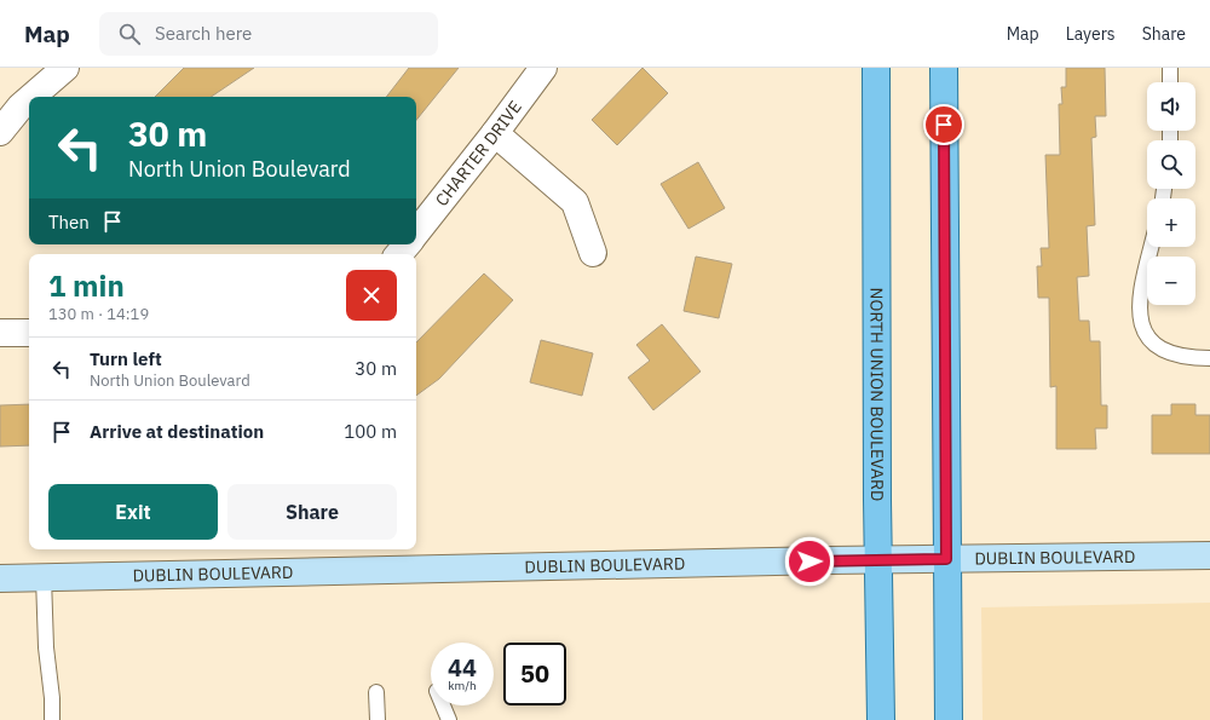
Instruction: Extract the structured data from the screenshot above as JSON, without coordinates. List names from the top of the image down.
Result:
{
  "streets": {
    "main road": ["NORTH UNION BOULEVARD", "DUBLIN BOULEVARD"],
    "street": ["CHARTER DRIVE"]
  },
  "crossings": [
    ["NORTH UNION BOULEVARD", "DUBLIN BOULEVARD"]
  ],
  "page": {
    "header": "Map",
    "search": "Search here",
    "nav": ["Map", "Layers", "Share"],
    "map_buttons": ["+", "−"],
    "turn": ["30 m", "North Union Boulevard"],
    "then": "Then",
    "heading": ["1 min", "130 m · 14:19"],
    "list": [
      {
        "name": "Turn left",
        "note": "North Union Boulevard",
        "value": "30 m"
      },
      {
        "name": "Arrive at destination",
        "value": "100 m"
      }
    ],
    "buttons": ["Exit", "Share"],
    "speed": "44 km/h",
    "limit": "50"
  }
}
